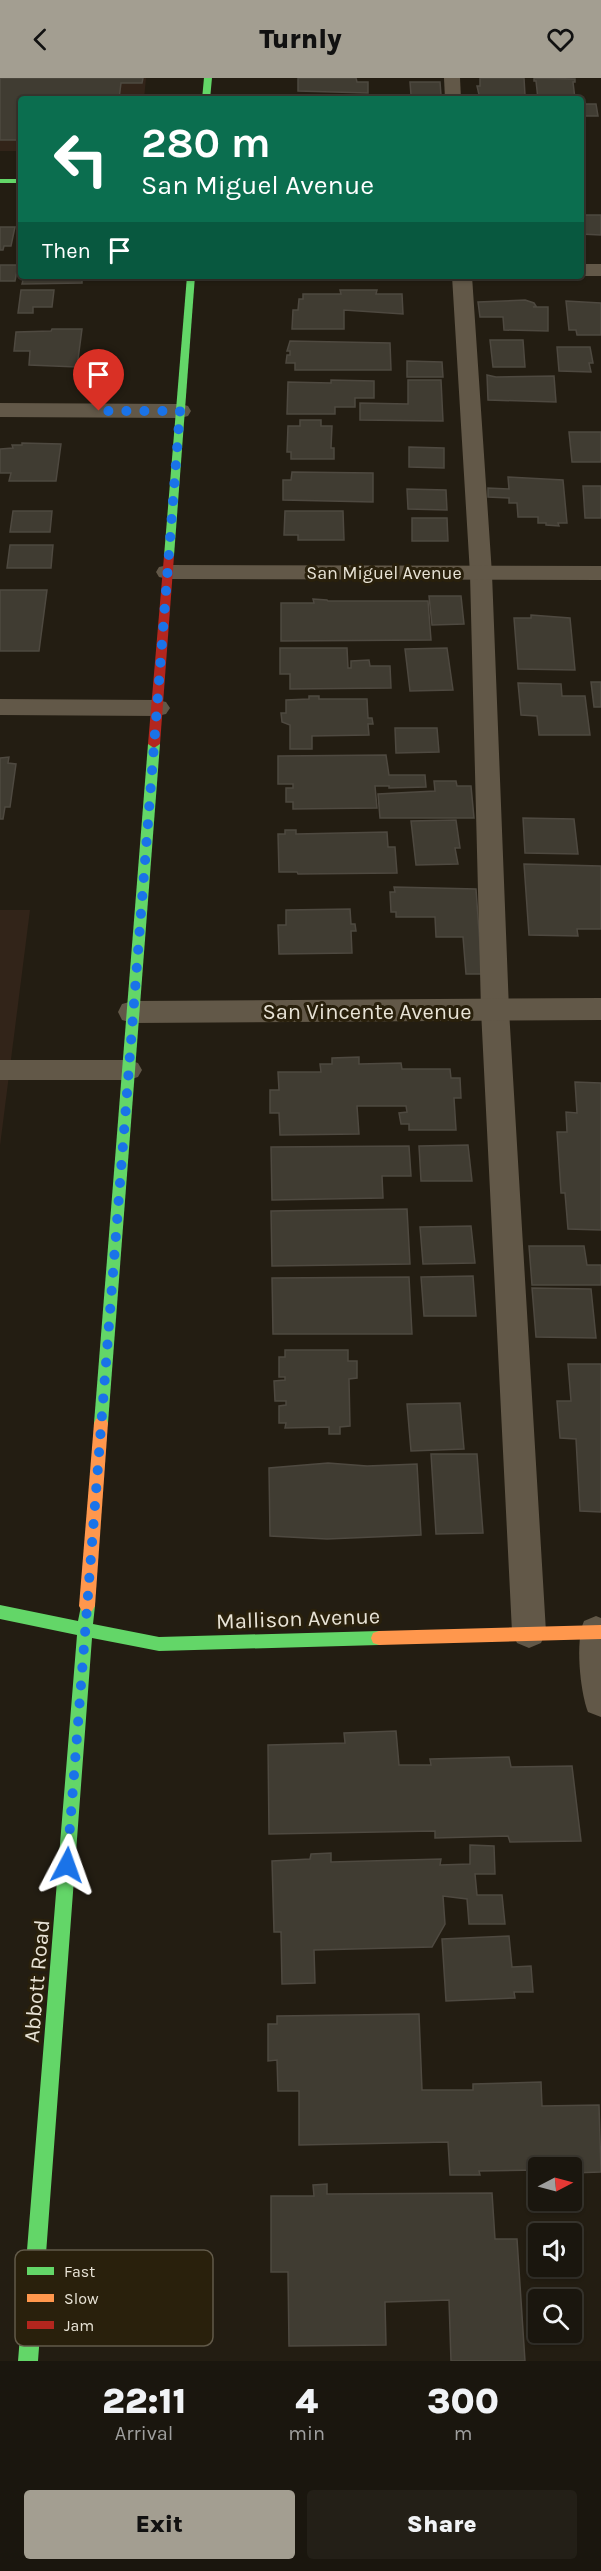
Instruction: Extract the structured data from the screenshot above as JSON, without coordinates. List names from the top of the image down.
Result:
{
  "streets": {
    "street": [
      "San Miguel Avenue",
      "San Vincente Avenue",
      "Mallison Avenue",
      "Abbott Road"
    ]
  },
  "crossings": [
    ["San Miguel Avenue", "Abbott Road"],
    ["San Vincente Avenue", "Abbott Road"],
    ["Mallison Avenue", "Abbott Road"]
  ],
  "legend": ["Fast", "Slow", "Jam"],
  "north": "right",
  "page": {
    "header": "Turnly",
    "turn": ["280 m", "San Miguel Avenue"],
    "then": "Then",
    "eta": [
      "22:11",
      "Arrival",
      "4",
      "min",
      "300",
      "m"
    ],
    "buttons": ["Exit", "Share"]
  }
}
